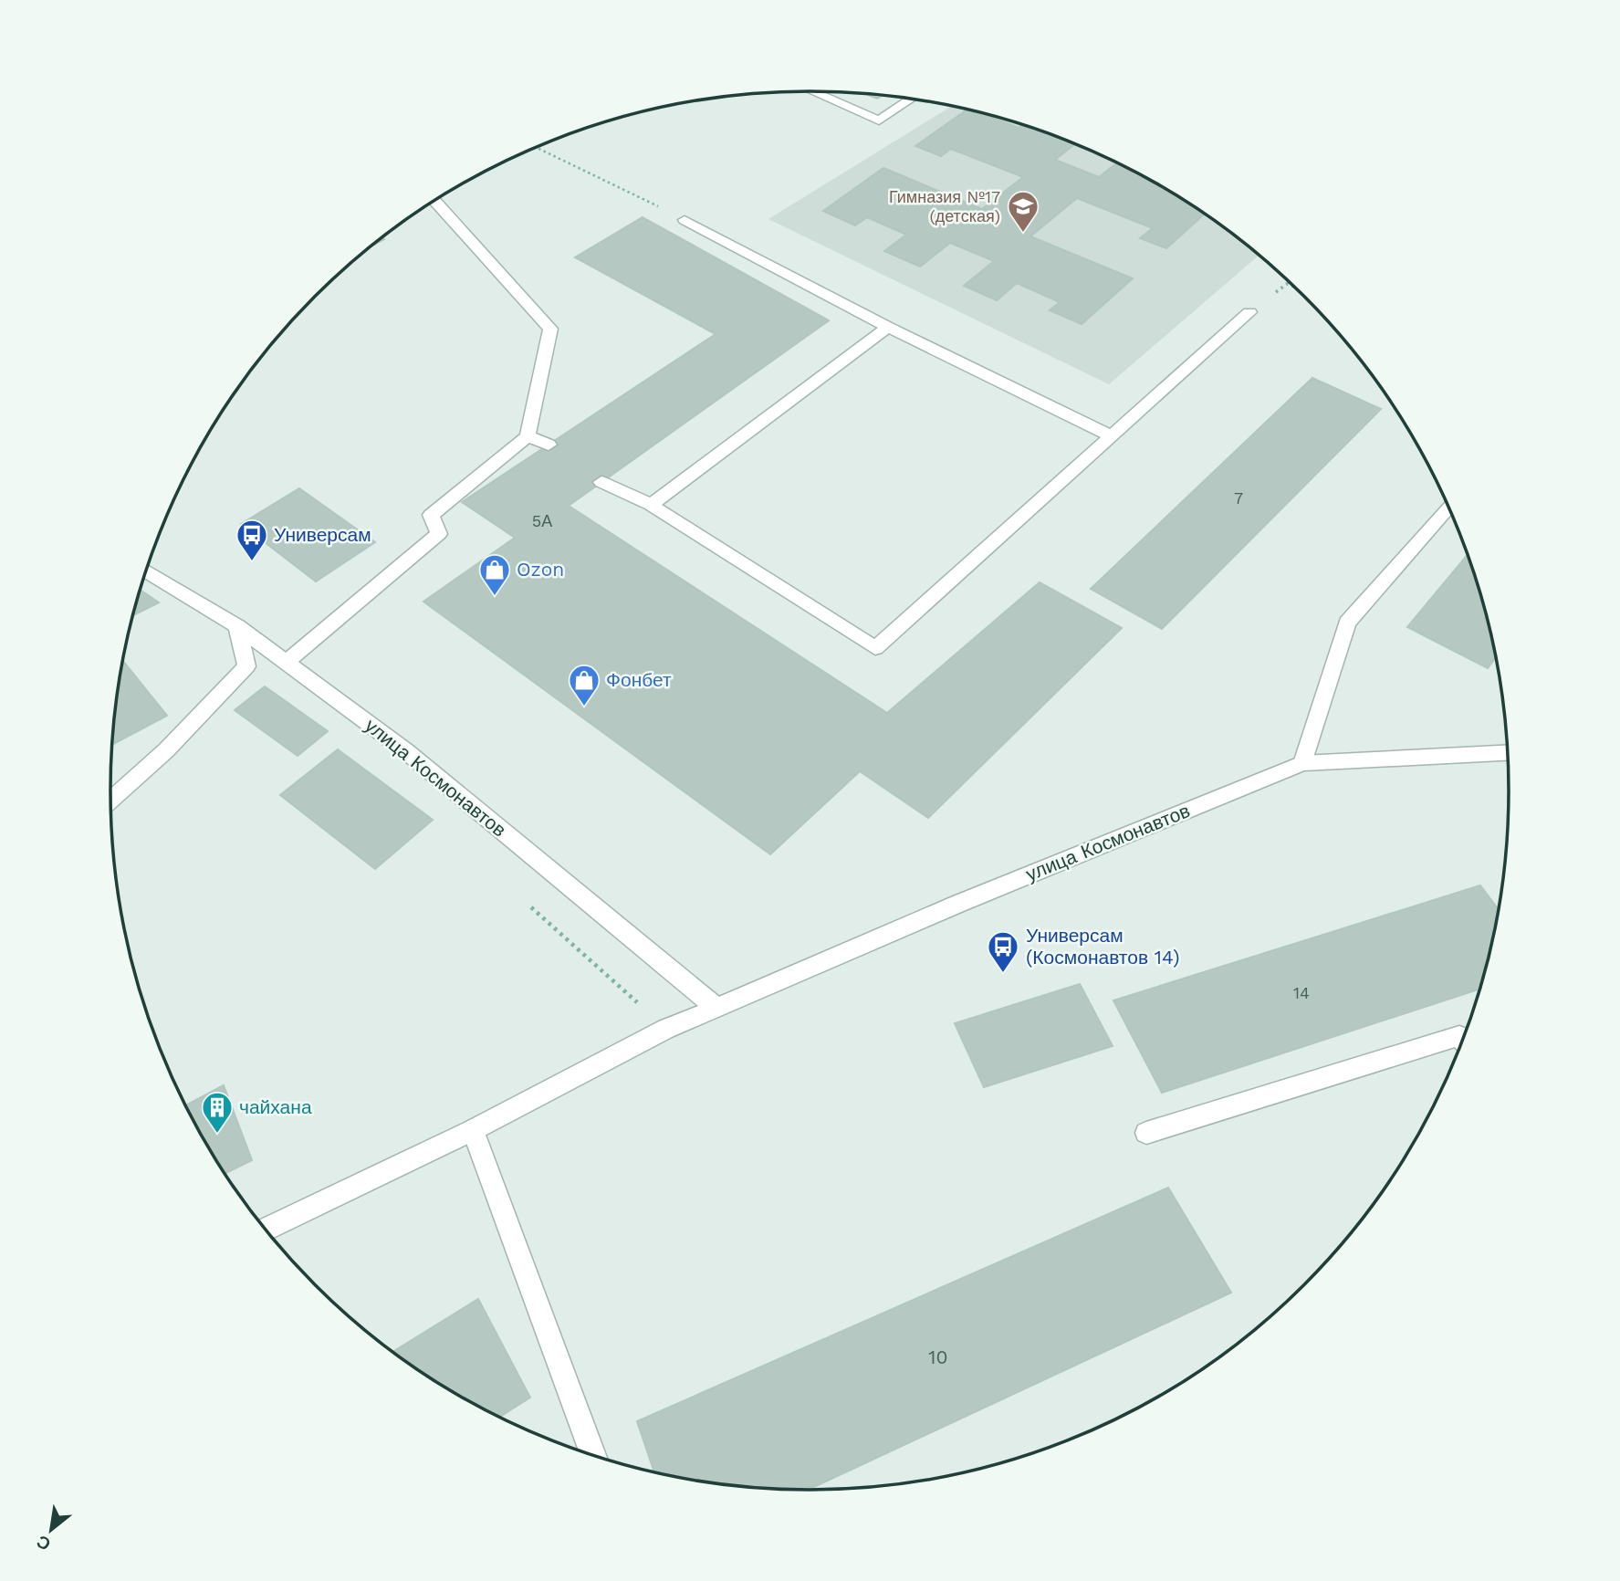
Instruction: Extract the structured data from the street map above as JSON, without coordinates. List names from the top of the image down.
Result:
{
  "streets": {
    "street": ["улица Космонавтов"]
  },
  "places": {
    "school or university": ["Гимназия №17 (детская)"],
    "bus stop": ["Универсам", "Универсам (Космонавтов 14)"],
    "shop": ["Ozon", "Фонбет"],
    "building": ["чайхана"]
  },
  "house_numbers": [
    "7",
    "5А",
    "14",
    "10"
  ],
  "north": "bottom left"
}
